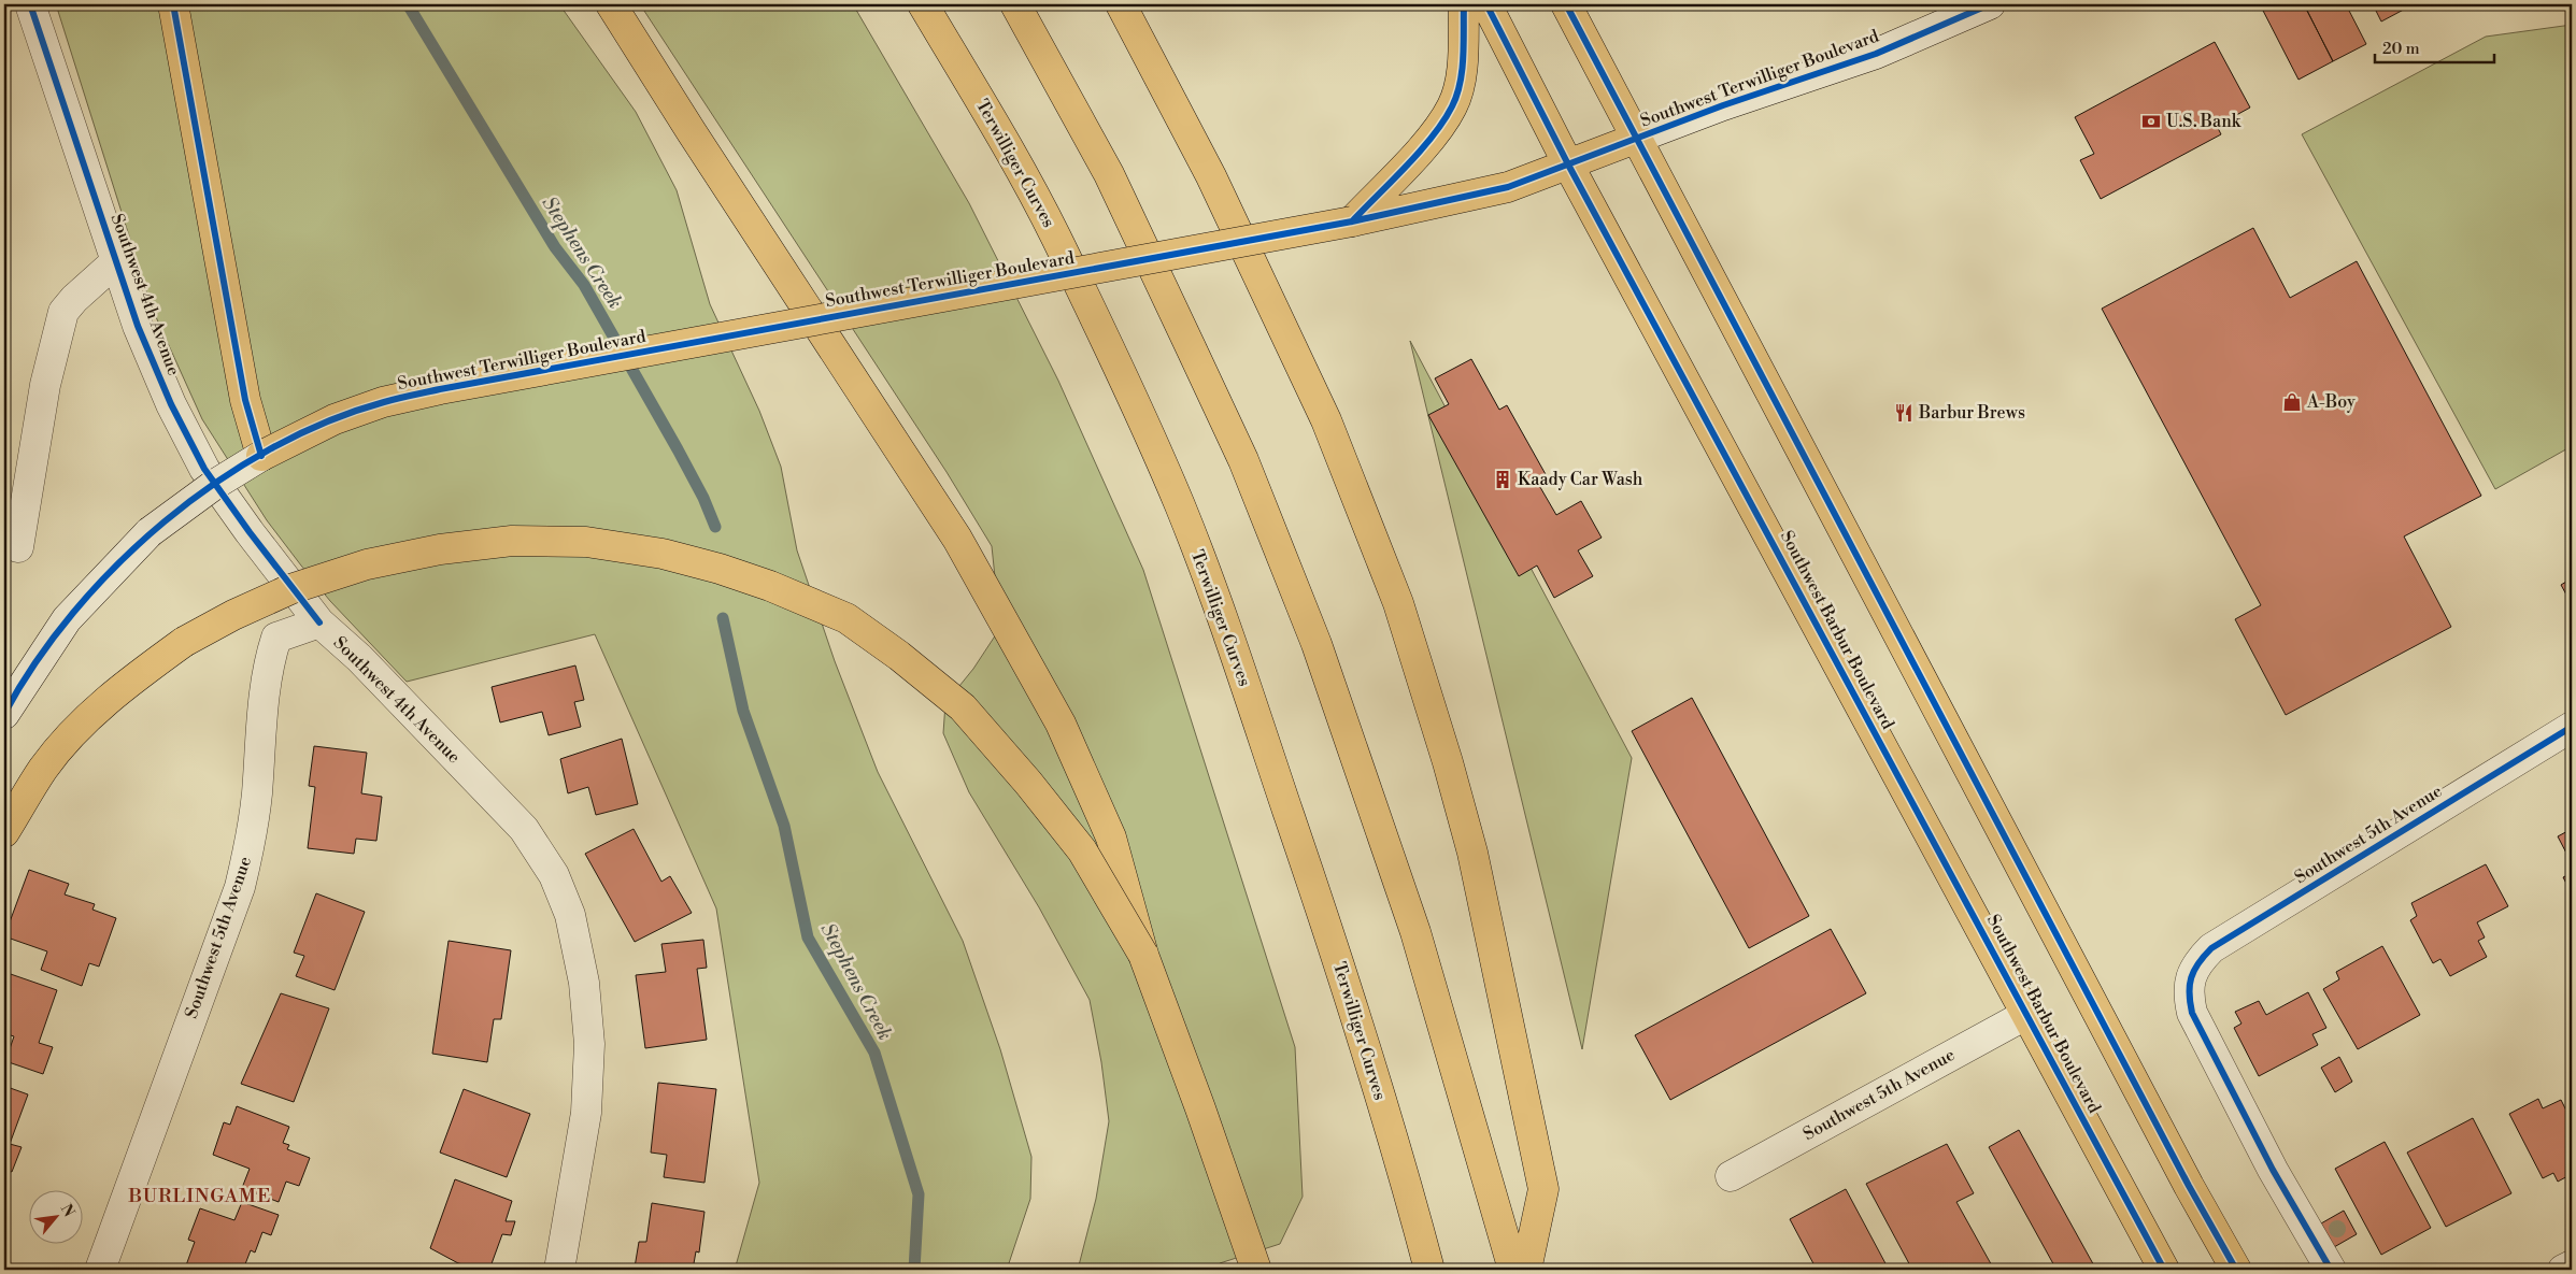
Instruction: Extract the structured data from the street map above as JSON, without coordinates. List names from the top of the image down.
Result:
{
  "streets": {
    "main road": ["Southwest Terwilliger Boulevard", "Terwilliger Curves", "Southwest Barbur Boulevard"],
    "street": ["Southwest 4th Avenue", "Southwest 5th Avenue"]
  },
  "crossings": [
    ["Southwest Terwilliger Boulevard", "Southwest Barbur Boulevard"],
    ["Southwest 4th Avenue", "Southwest 5th Avenue"],
    ["Southwest Barbur Boulevard", "Southwest 5th Avenue"]
  ],
  "districts": ["BURLINGAME"],
  "water": ["Stephens Creek"],
  "places": {
    "bank": ["U.S. Bank"],
    "shop": ["A-Boy"],
    "restaurant": ["Barbur Brews"],
    "building": ["Kaady Car Wash"]
  },
  "scale_bar": "20 m",
  "north": "top right"
}
